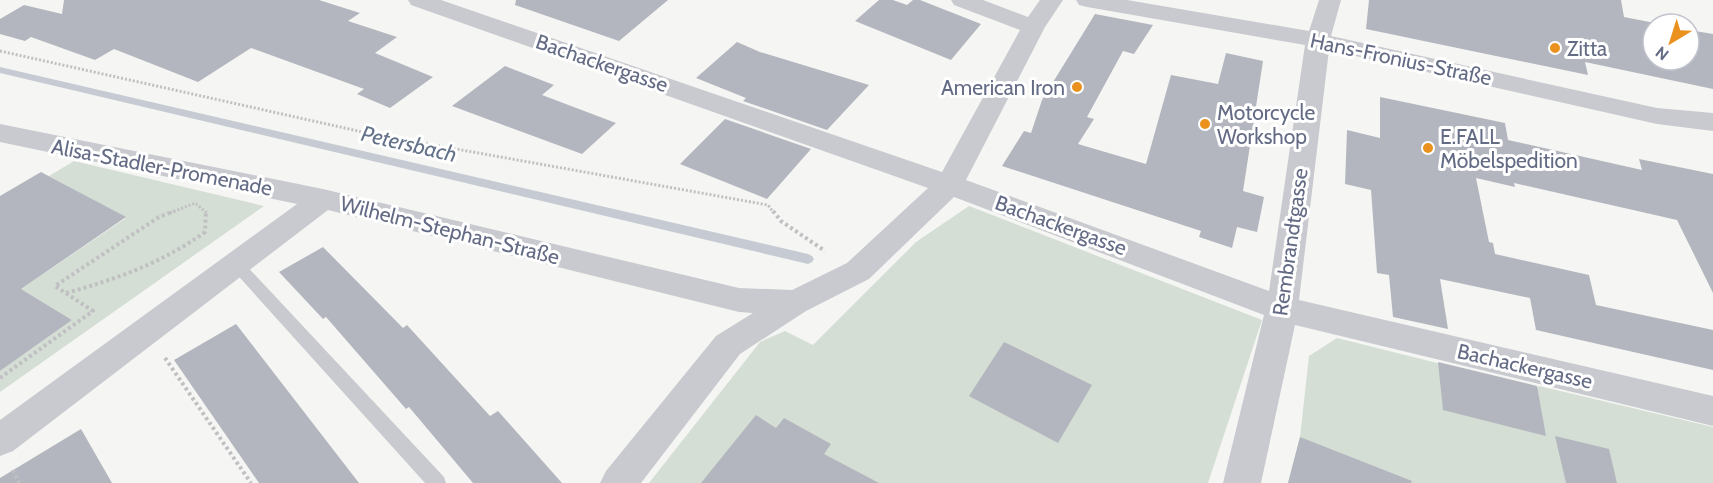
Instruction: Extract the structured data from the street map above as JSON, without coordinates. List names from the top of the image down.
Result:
{
  "streets": {
    "street": [
      "Hans-Fronius-Straße",
      "Bachackergasse",
      "Alisa-Stadler-Promenade",
      "Wilhelm-Stephan-Straße",
      "Rembrandtgasse"
    ]
  },
  "crossings": [
    ["Hans-Fronius-Straße", "Rembrandtgasse"],
    ["Bachackergasse", "Rembrandtgasse"],
    ["Alisa-Stadler-Promenade", "Wilhelm-Stephan-Straße"]
  ],
  "water": ["Petersbach"],
  "places": [
    "Zitta",
    "American Iron",
    "Motorcycle Workshop",
    "E.FALL Möbelspedition"
  ],
  "north": "bottom left"
}
